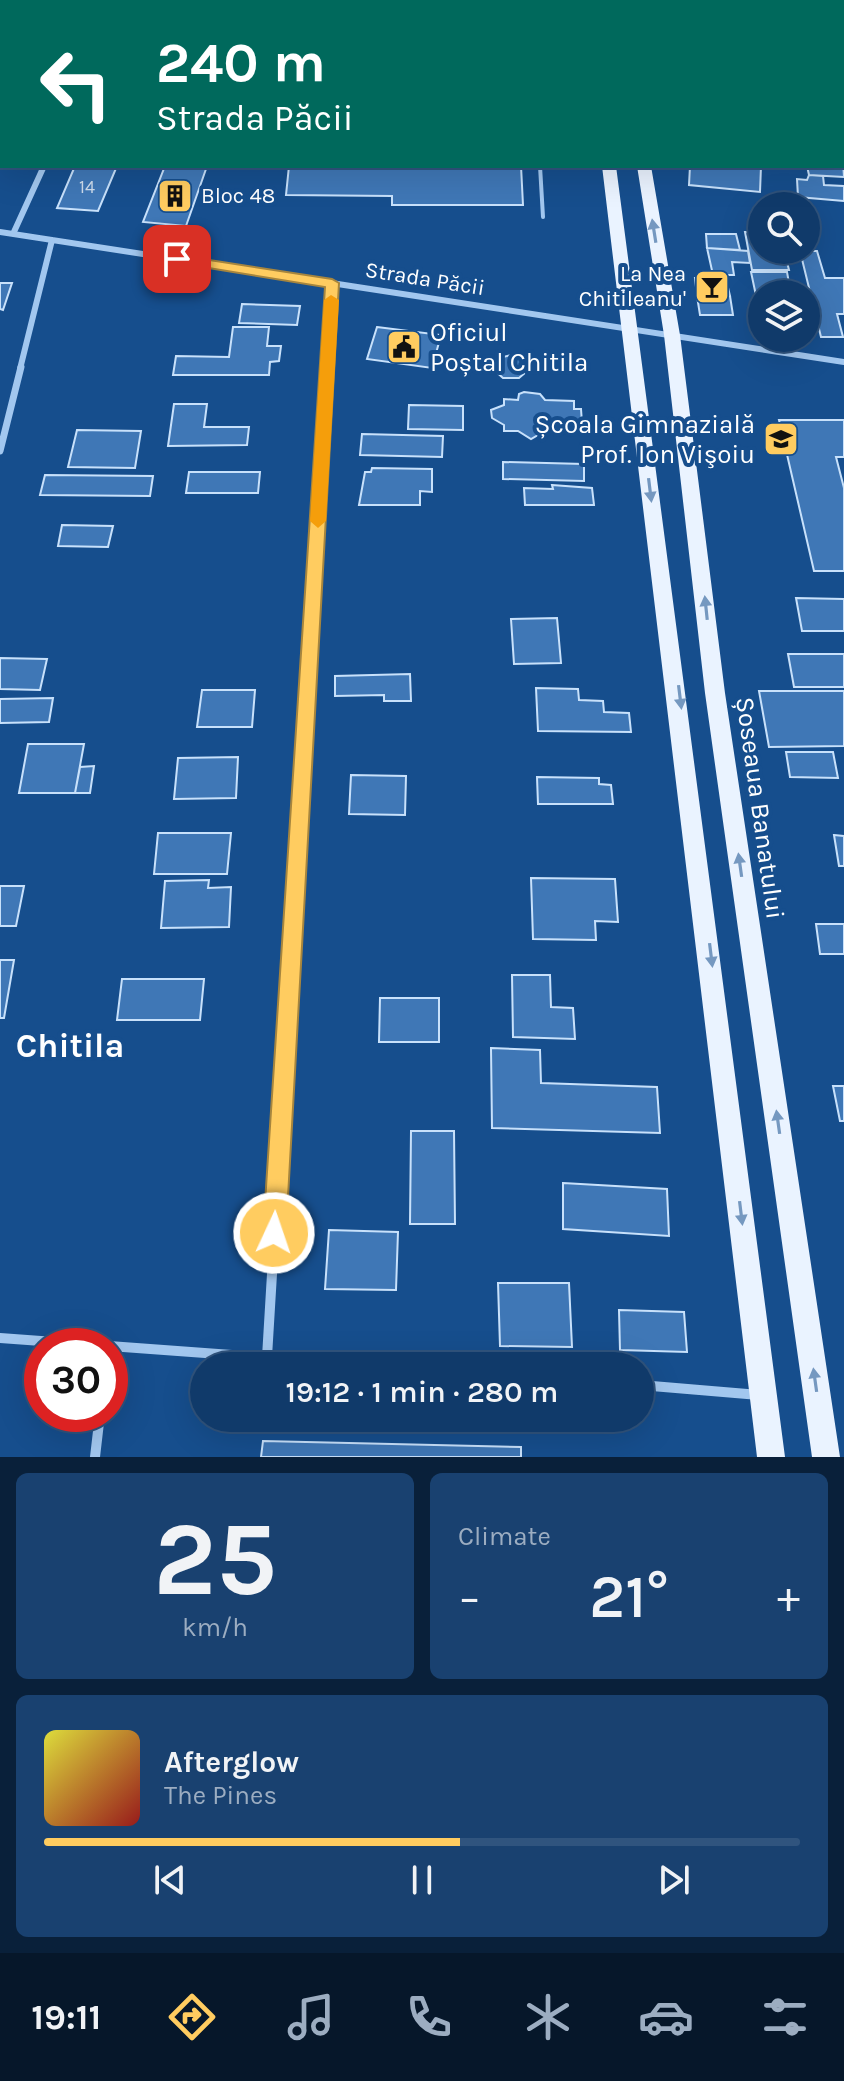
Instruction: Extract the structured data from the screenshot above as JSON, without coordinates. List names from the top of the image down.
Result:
{
  "streets": {
    "main road": ["Șoseaua Banatului"],
    "street": ["Strada Păcii"]
  },
  "crossings": [
    ["Strada Păcii", "Șoseaua Banatului"]
  ],
  "districts": ["Chitila"],
  "places": {
    "building": ["Bloc 48"],
    "bar": ["La Nea Chitileanu'"],
    "public building": ["Oficiul Poștal Chitila"],
    "school or university": ["Școala Gimnazială Prof. Ion Vişoiu"]
  },
  "house_numbers": ["14"],
  "page": {
    "turn": ["240 m", "Strada Păcii"],
    "limit": "30",
    "trip": "19:12 · 1 min · 280 m",
    "tile": [
      ["25", "km/h"],
      "Climate"
    ],
    "heat": ["−", "21°", "+"],
    "song": ["Afterglow", "The Pines"],
    "tabs": "19:11"
  }
}
